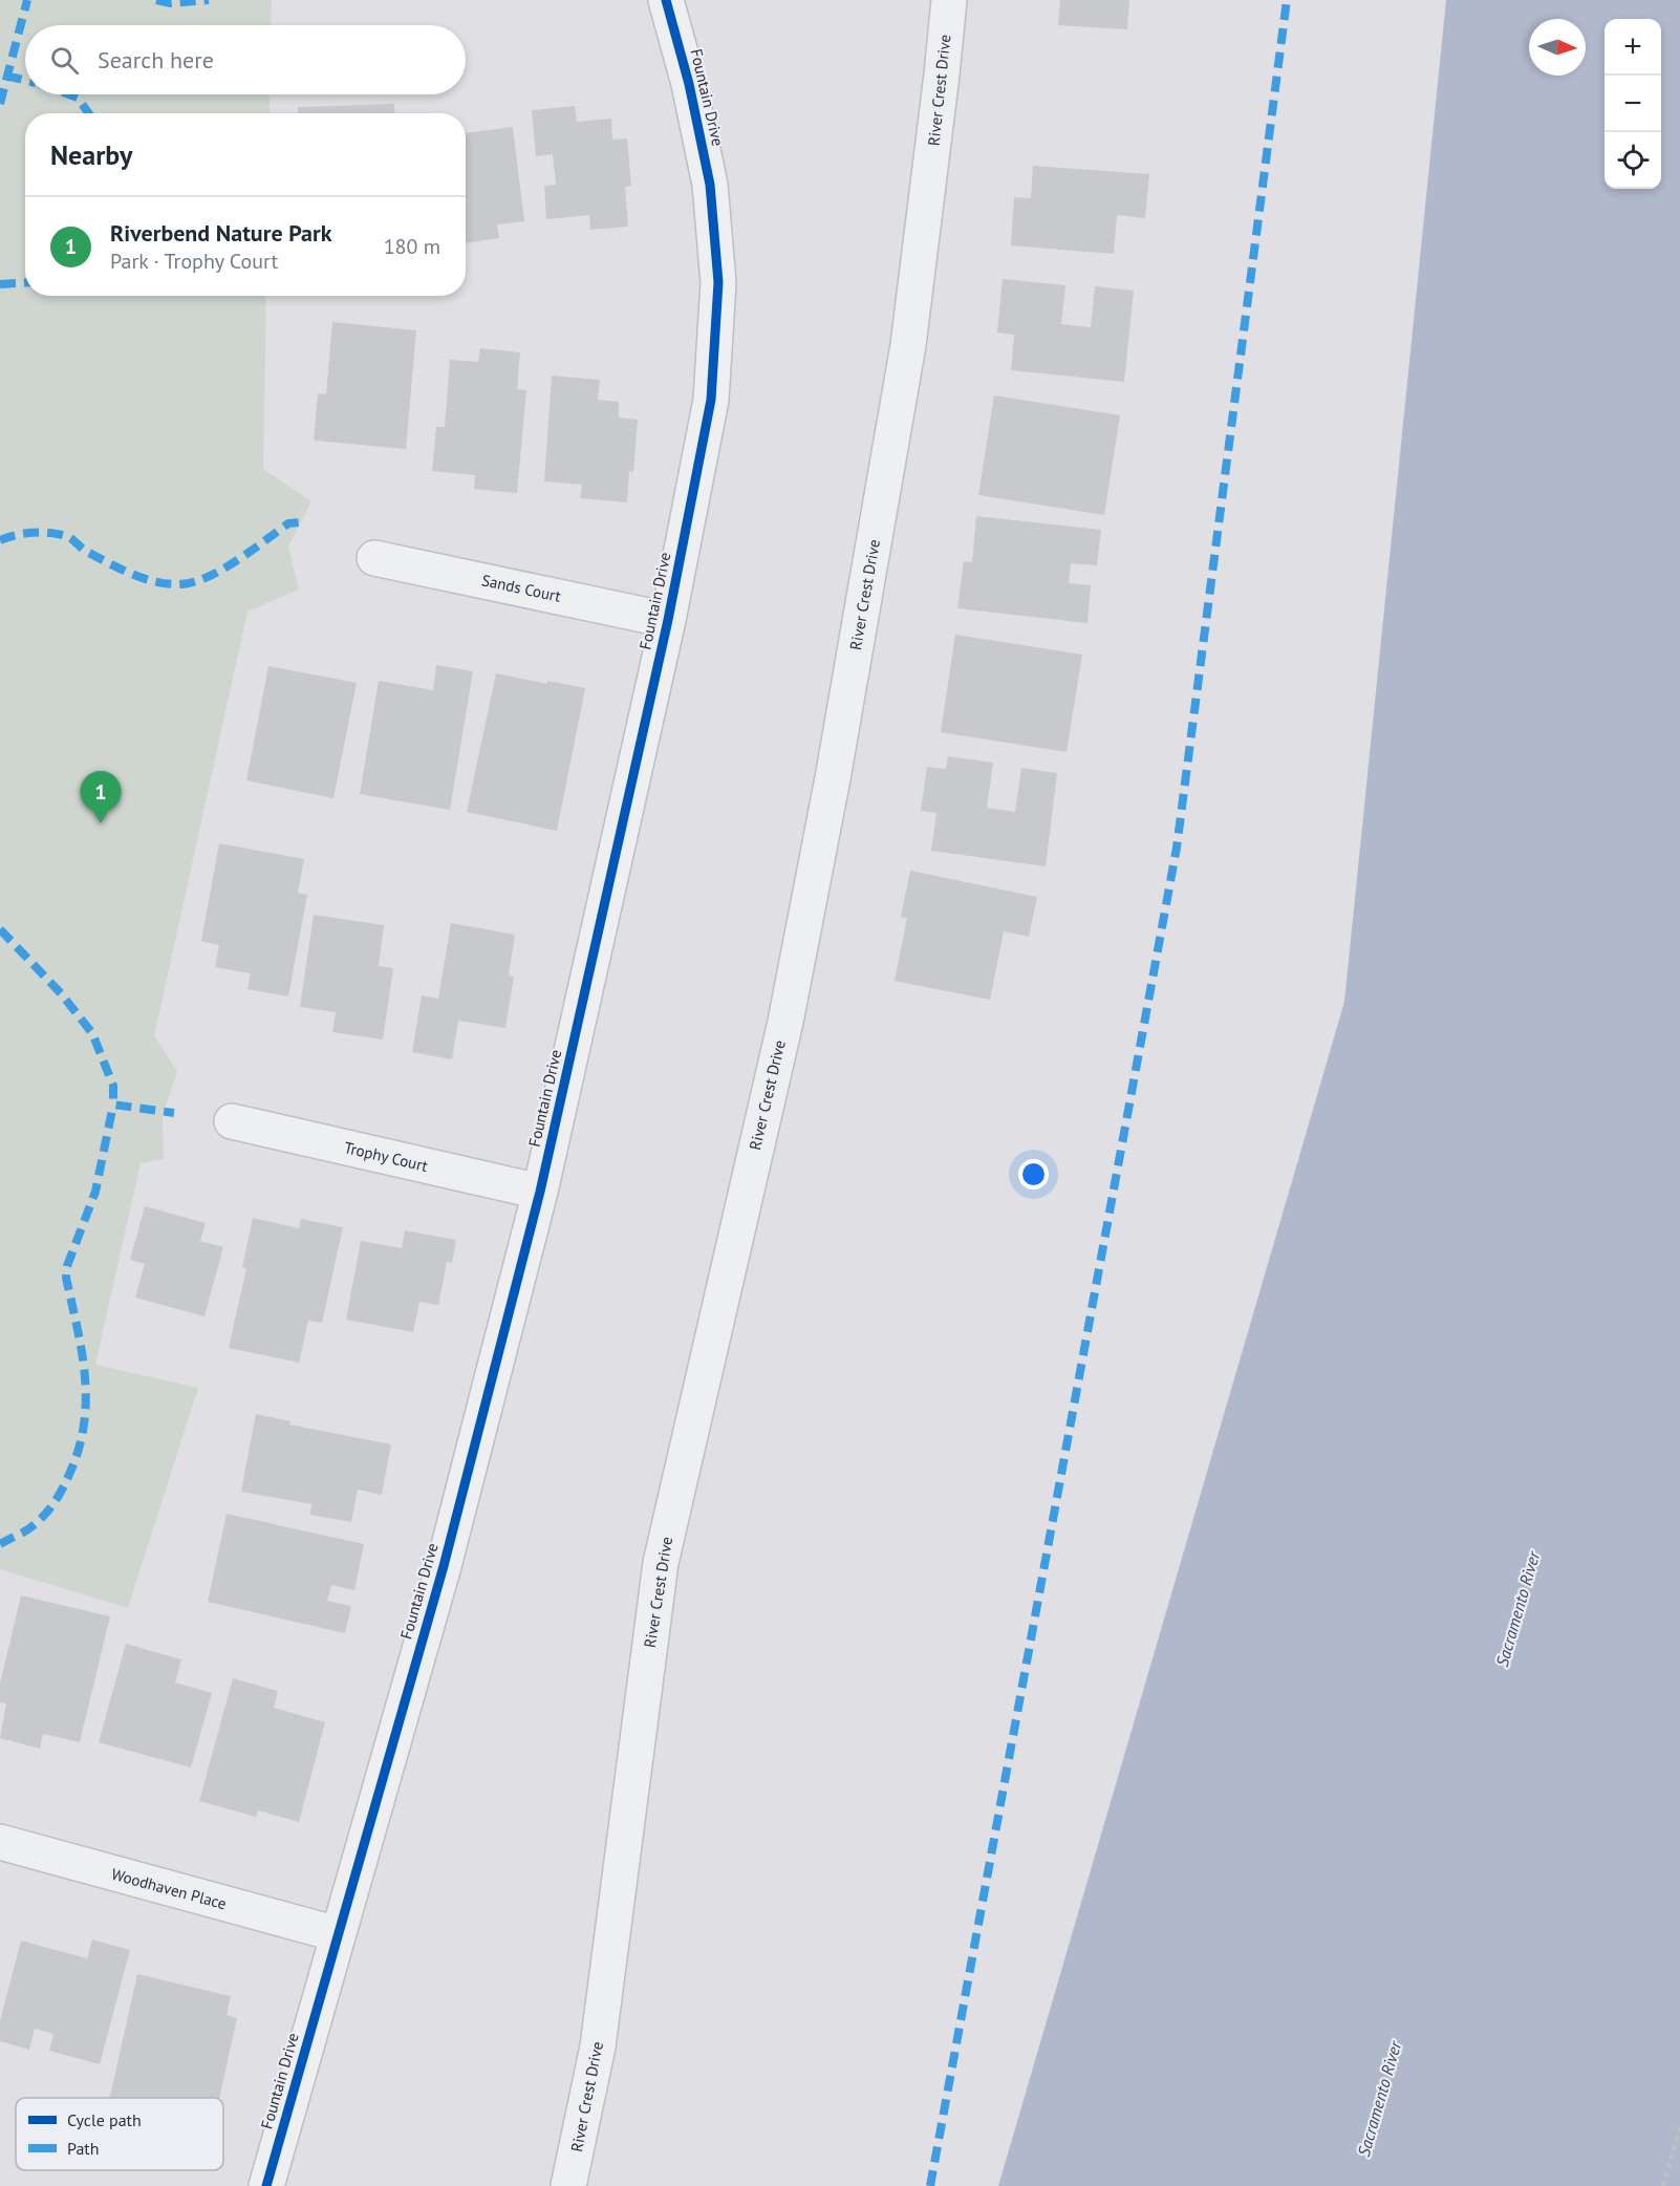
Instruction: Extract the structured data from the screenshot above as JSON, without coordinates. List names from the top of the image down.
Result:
{
  "streets": {
    "street": [
      "River Crest Drive",
      "Fountain Drive",
      "Sands Court",
      "Trophy Court",
      "Woodhaven Place"
    ]
  },
  "crossings": [
    ["Fountain Drive", "Sands Court"],
    ["Fountain Drive", "Trophy Court"],
    ["Fountain Drive", "Woodhaven Place"]
  ],
  "water": ["Sacramento River"],
  "legend": ["Cycle path", "Path"],
  "north": "right",
  "page": {
    "map_buttons": ["+", "−"],
    "search": "Search here",
    "heading": "Nearby",
    "list": [
      {
        "mark": "1",
        "name": "Riverbend Nature Park",
        "note": "Park · Trophy Court",
        "value": "180 m"
      }
    ],
    "pins": "1"
  }
}
